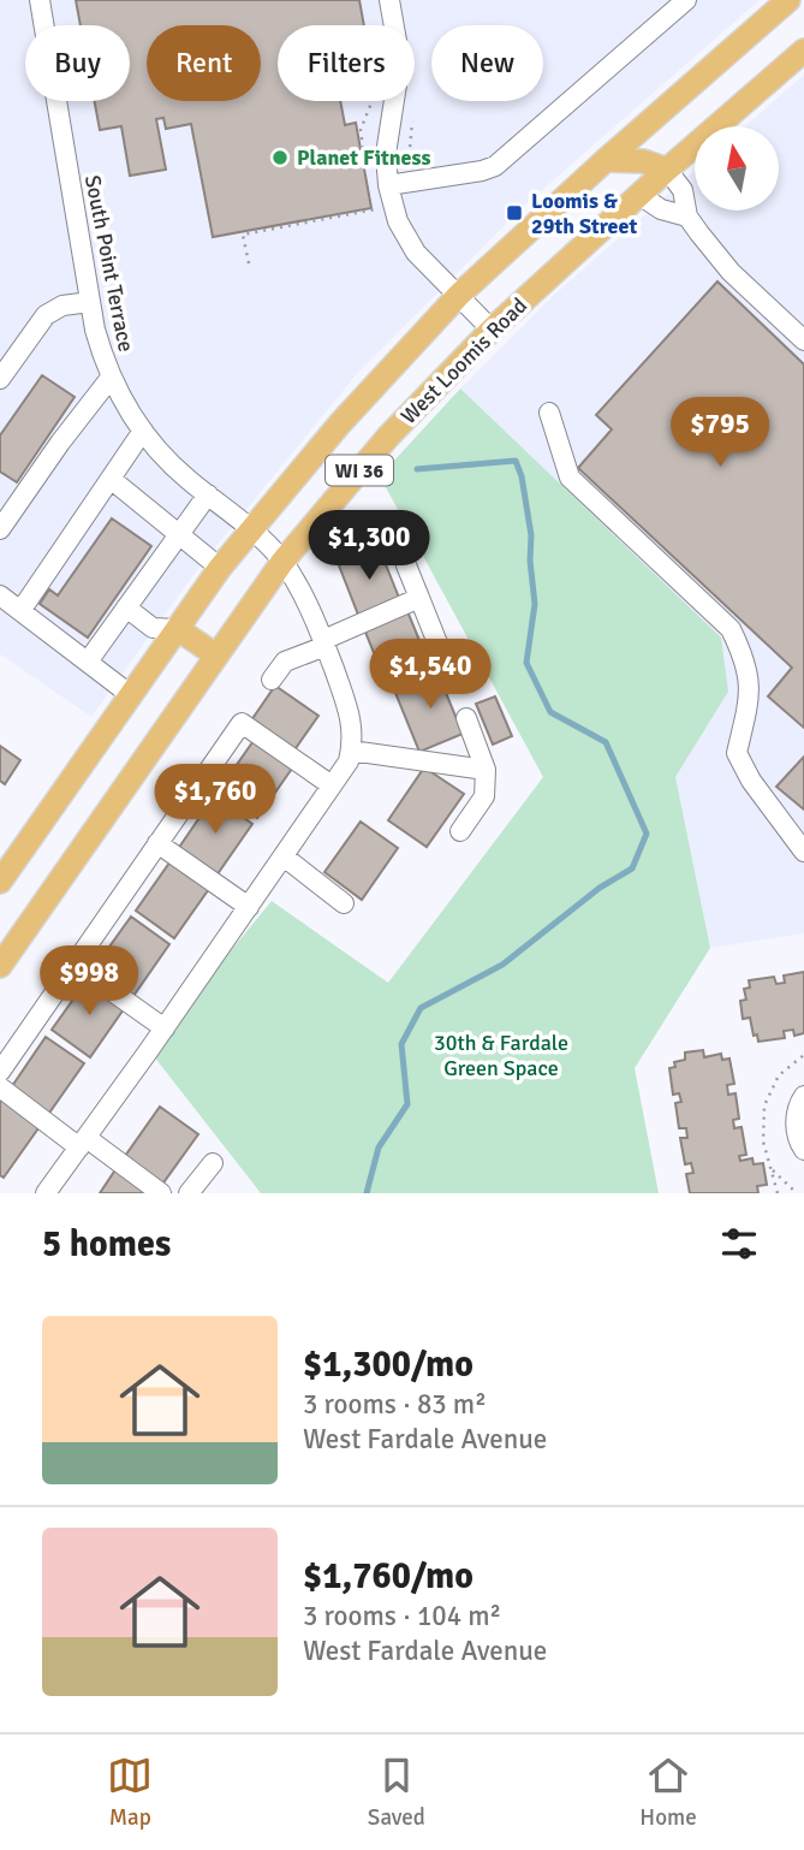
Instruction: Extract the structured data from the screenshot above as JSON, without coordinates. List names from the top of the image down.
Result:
{
  "streets": {
    "main road": ["West Loomis Road", "WI 36"],
    "street": ["South Point Terrace"]
  },
  "crossings": [
    ["South Point Terrace", "West Loomis Road"],
    ["South Point Terrace", "WI 36"]
  ],
  "parks": ["30th & Fardale Green Space"],
  "places": {
    "other": ["Planet Fitness"],
    "transit": ["Loomis & 29th Street"]
  },
  "north": "top",
  "page": {
    "chip": [
      "Buy",
      "Rent",
      "Filters",
      "New"
    ],
    "price": [
      "$795",
      "$1,300",
      "$1,540",
      "$1,760",
      "$998"
    ],
    "heading": "5 homes",
    "list": [
      {
        "name": "$1,300/mo",
        "note": "3 rooms · 83 m² · West Fardale Avenue"
      },
      {
        "name": "$1,760/mo",
        "note": "3 rooms · 104 m² · West Fardale Avenue"
      }
    ],
    "tabs": ["Map", "Saved", "Home"]
  }
}
